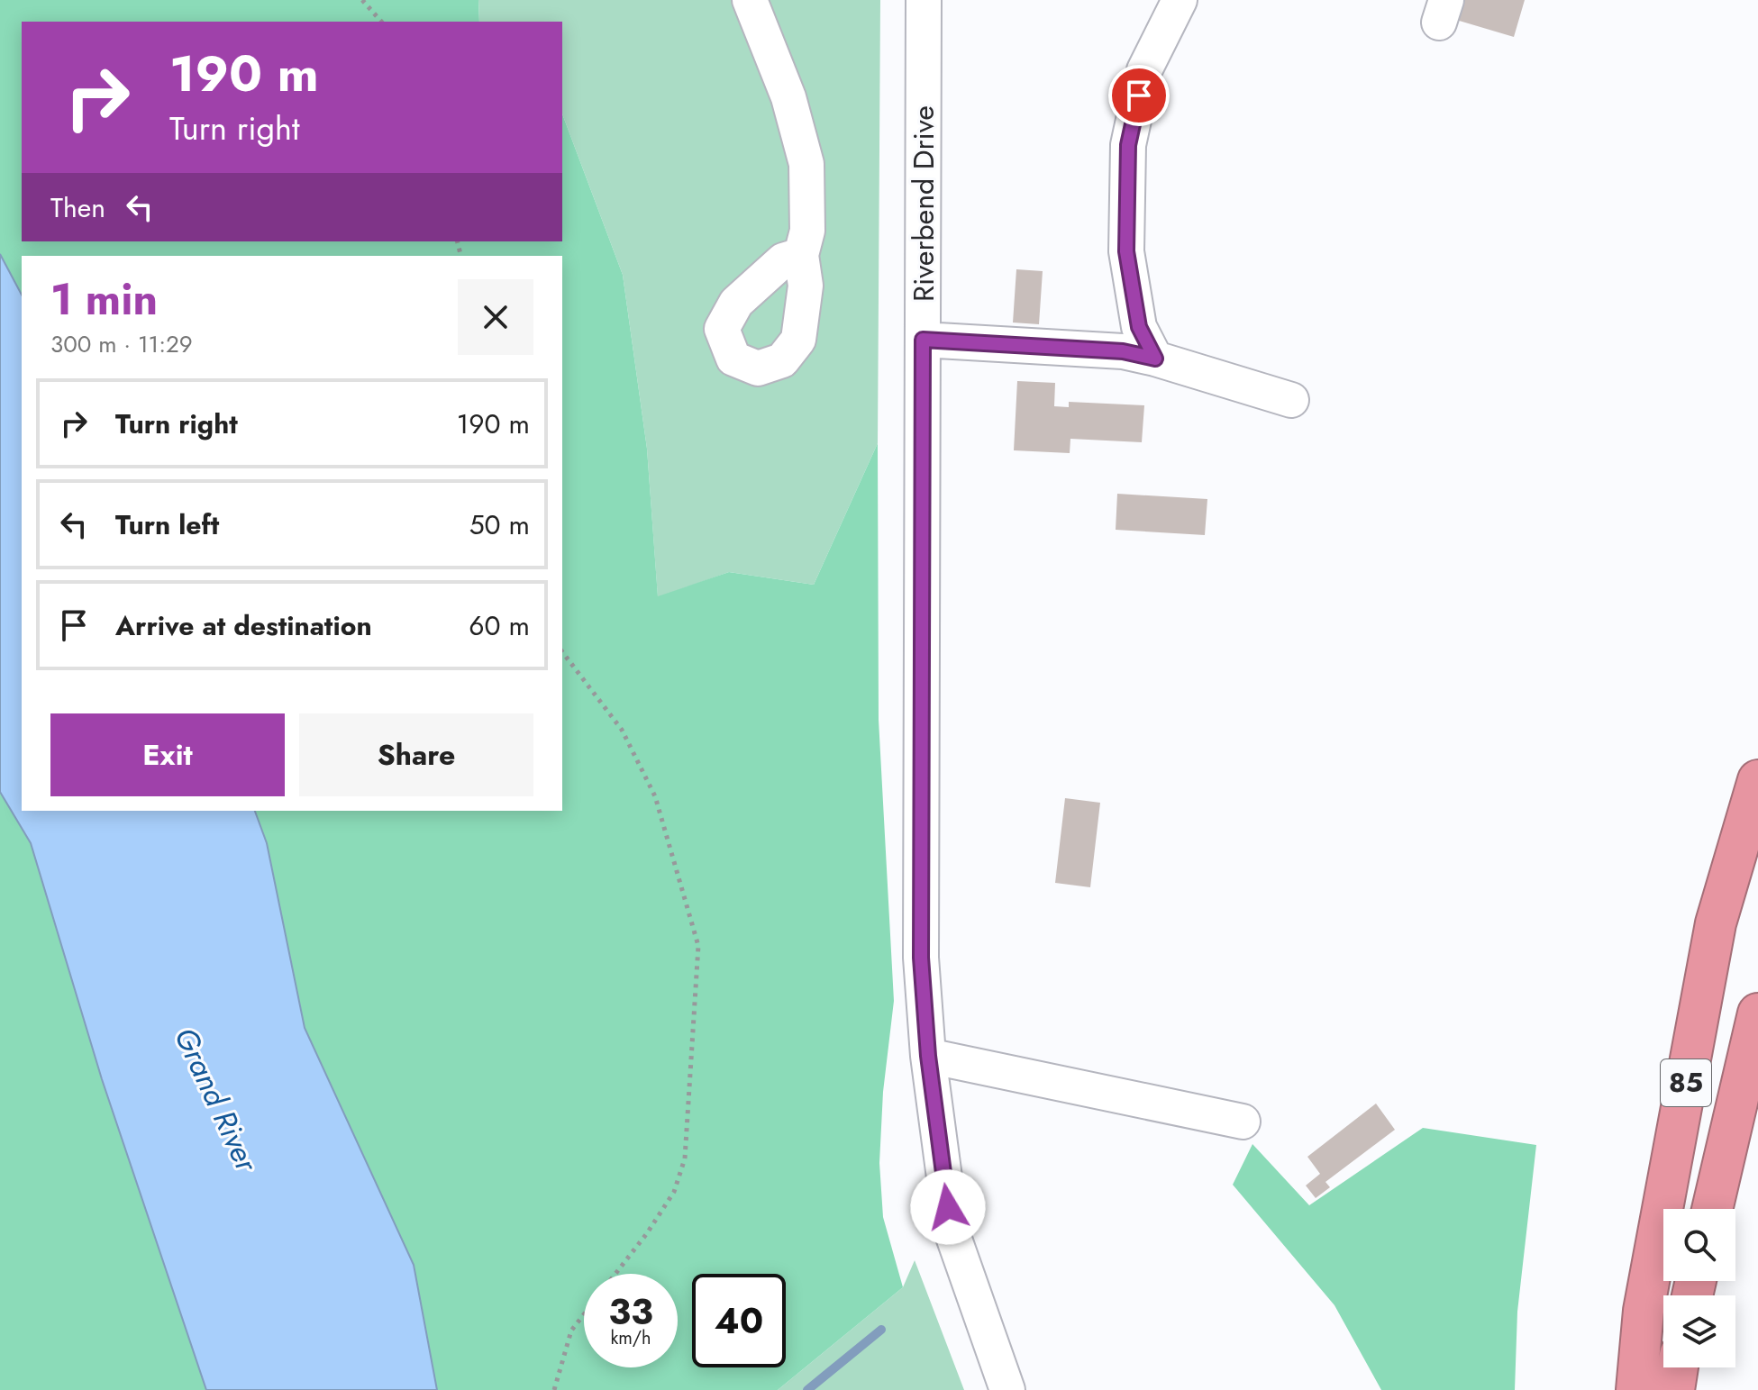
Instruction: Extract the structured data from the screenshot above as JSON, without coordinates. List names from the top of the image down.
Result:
{
  "streets": {
    "highway": ["85"],
    "street": ["Riverbend Drive"]
  },
  "water": ["Grand River"],
  "page": {
    "turn": ["190 m", "Turn right"],
    "then": "Then",
    "heading": ["1 min", "300 m · 11:29"],
    "list": [
      {
        "name": "Turn right",
        "value": "190 m"
      },
      {
        "name": "Turn left",
        "value": "50 m"
      },
      {
        "name": "Arrive at destination",
        "value": "60 m"
      }
    ],
    "buttons": ["Exit", "Share"],
    "speed": "33 km/h",
    "limit": "40"
  }
}
